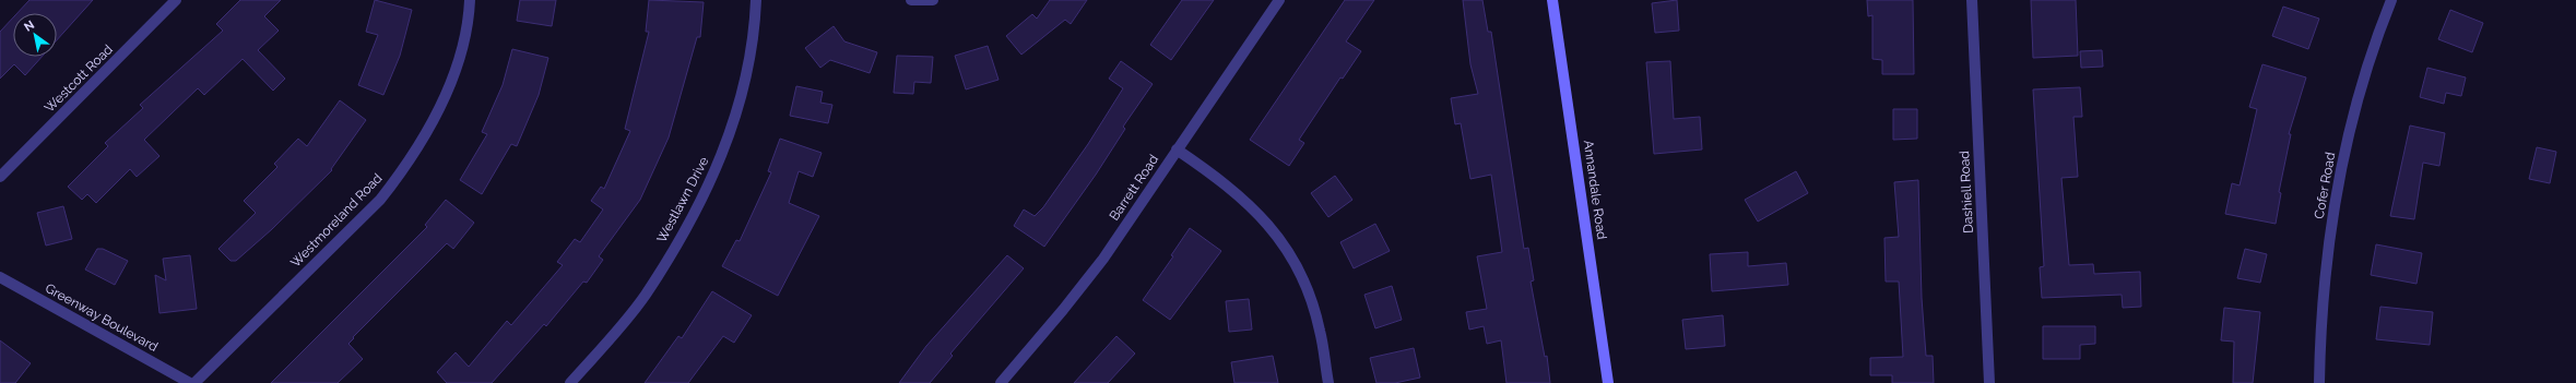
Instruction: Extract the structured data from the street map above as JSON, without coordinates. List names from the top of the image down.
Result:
{
  "streets": {
    "main road": ["Annandale Road"],
    "street": [
      "Westcott Road",
      "Cofer Road",
      "Barrett Road",
      "Dashiell Road",
      "Westlawn Drive",
      "Westmoreland Road",
      "Greenway Boulevard"
    ]
  },
  "north": "top left"
}
